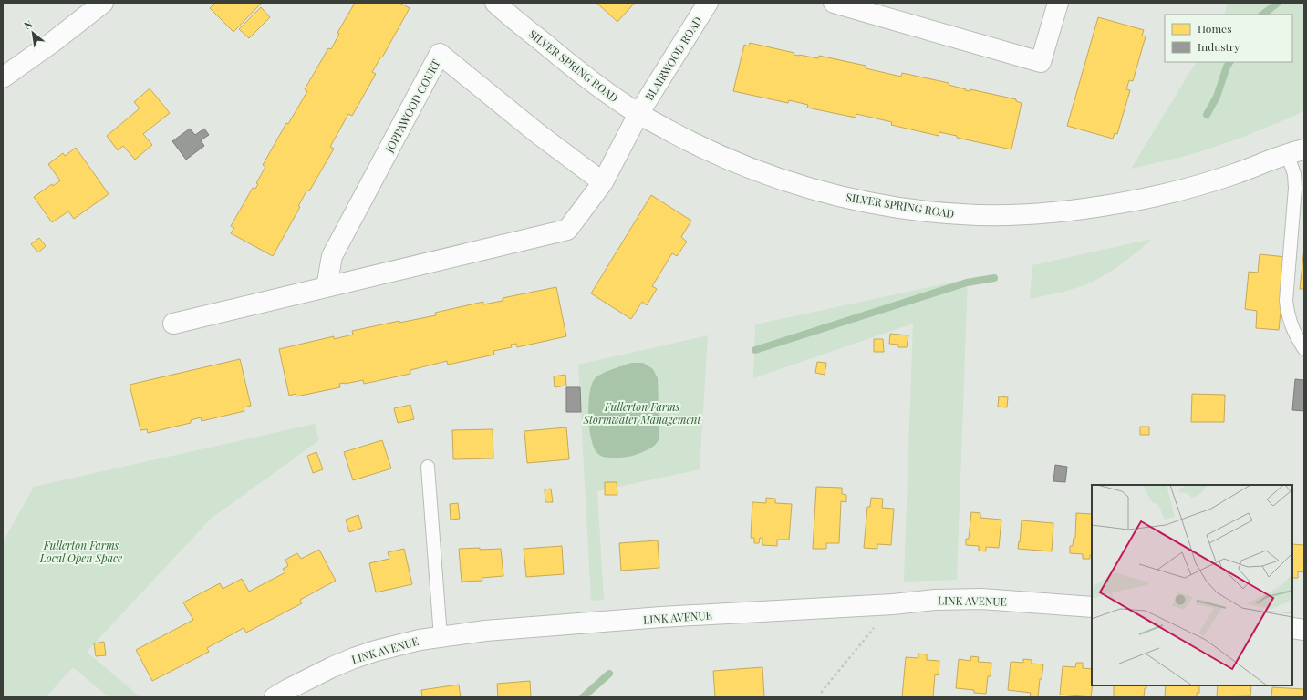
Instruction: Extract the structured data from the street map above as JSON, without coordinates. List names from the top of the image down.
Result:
{
  "streets": {
    "street": [
      "BLAIRWOOD ROAD",
      "SILVER SPRING ROAD",
      "JOPPAWOOD COURT",
      "LINK AVENUE"
    ]
  },
  "crossings": [
    ["BLAIRWOOD ROAD", "SILVER SPRING ROAD"]
  ],
  "parks": ["Fullerton Farms Stormwater Management", "Fullerton Farms Local Open Space"],
  "legend": ["Homes", "Industry"],
  "north": "top left"
}
